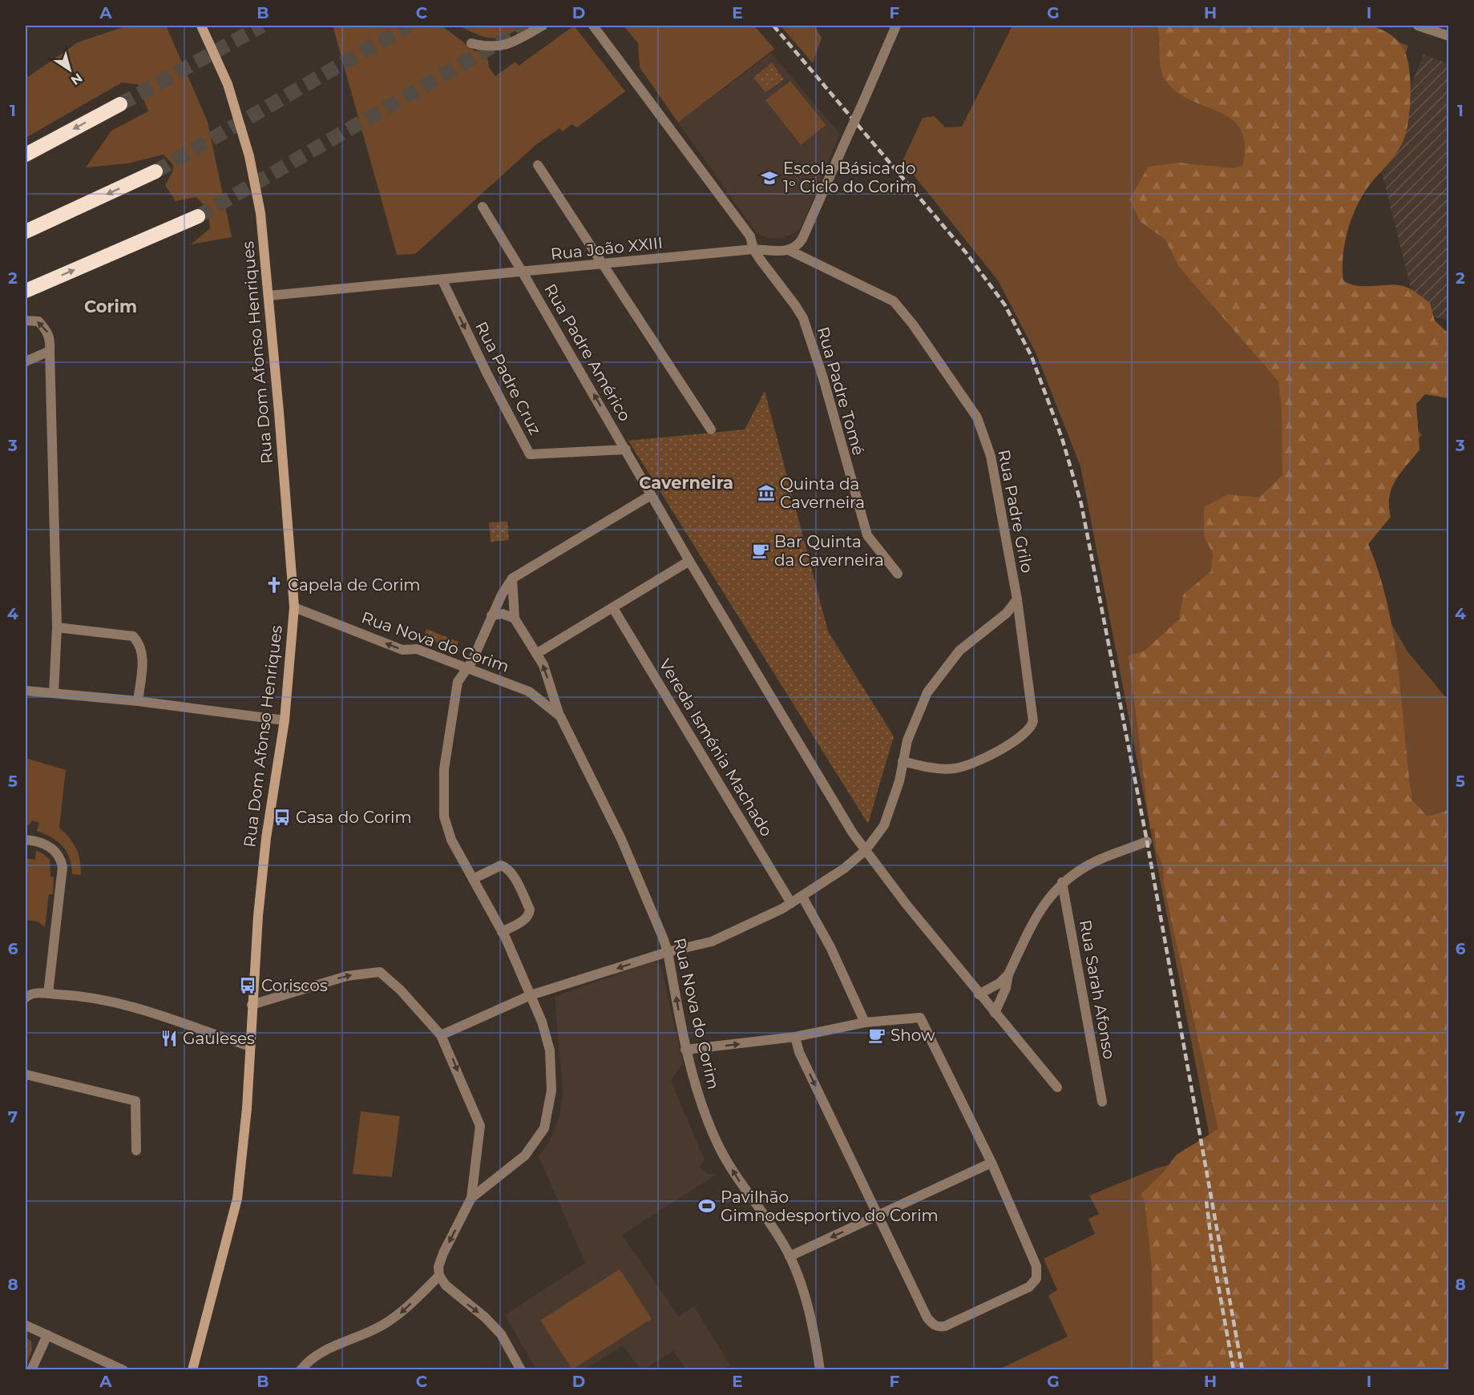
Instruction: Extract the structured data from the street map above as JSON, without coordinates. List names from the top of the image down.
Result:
{
  "streets": {
    "main road": ["Rua Dom Afonso Henriques"],
    "street": [
      "Rua João XXIII",
      "Rua Padre Américo",
      "Rua Padre Cruz",
      "Rua Padre Tomé",
      "Rua Padre Grilo",
      "Rua Nova do Corim",
      "Vereda Isménia Machado",
      "Rua Sarah Afonso"
    ]
  },
  "crossings": [
    ["Rua João XXIII", "Rua Dom Afonso Henriques"],
    ["Rua João XXIII", "Rua Padre Américo"],
    ["Rua João XXIII", "Rua Padre Cruz"],
    ["Rua João XXIII", "Rua Padre Tomé"],
    ["Rua João XXIII", "Rua Padre Grilo"],
    ["Rua Dom Afonso Henriques", "Rua Nova do Corim"],
    ["Rua Padre Américo", "Rua Padre Cruz"]
  ],
  "one_way": ["Rua Padre Cruz", "Rua Nova do Corim"],
  "districts": ["Corim", "Caverneira"],
  "places": {
    "school or university": ["Escola Básica do 1º Ciclo do Corim"],
    "museum": ["Quinta da Caverneira"],
    "cafe": ["Bar Quinta da Caverneira", "Show"],
    "church": ["Capela de Corim"],
    "bus stop": ["Casa do Corim", "Coriscos"],
    "restaurant": ["Gauleses"],
    "sports": ["Pavilhão Gimnodesportivo do Corim"]
  },
  "north": "bottom right",
  "grid": {
    "columns": [
      "A",
      "B",
      "C",
      "D",
      "E",
      "F",
      "G",
      "H",
      "I"
    ],
    "rows": [
      "1",
      "2",
      "3",
      "4",
      "5",
      "6",
      "7",
      "8"
    ]
  }
}
